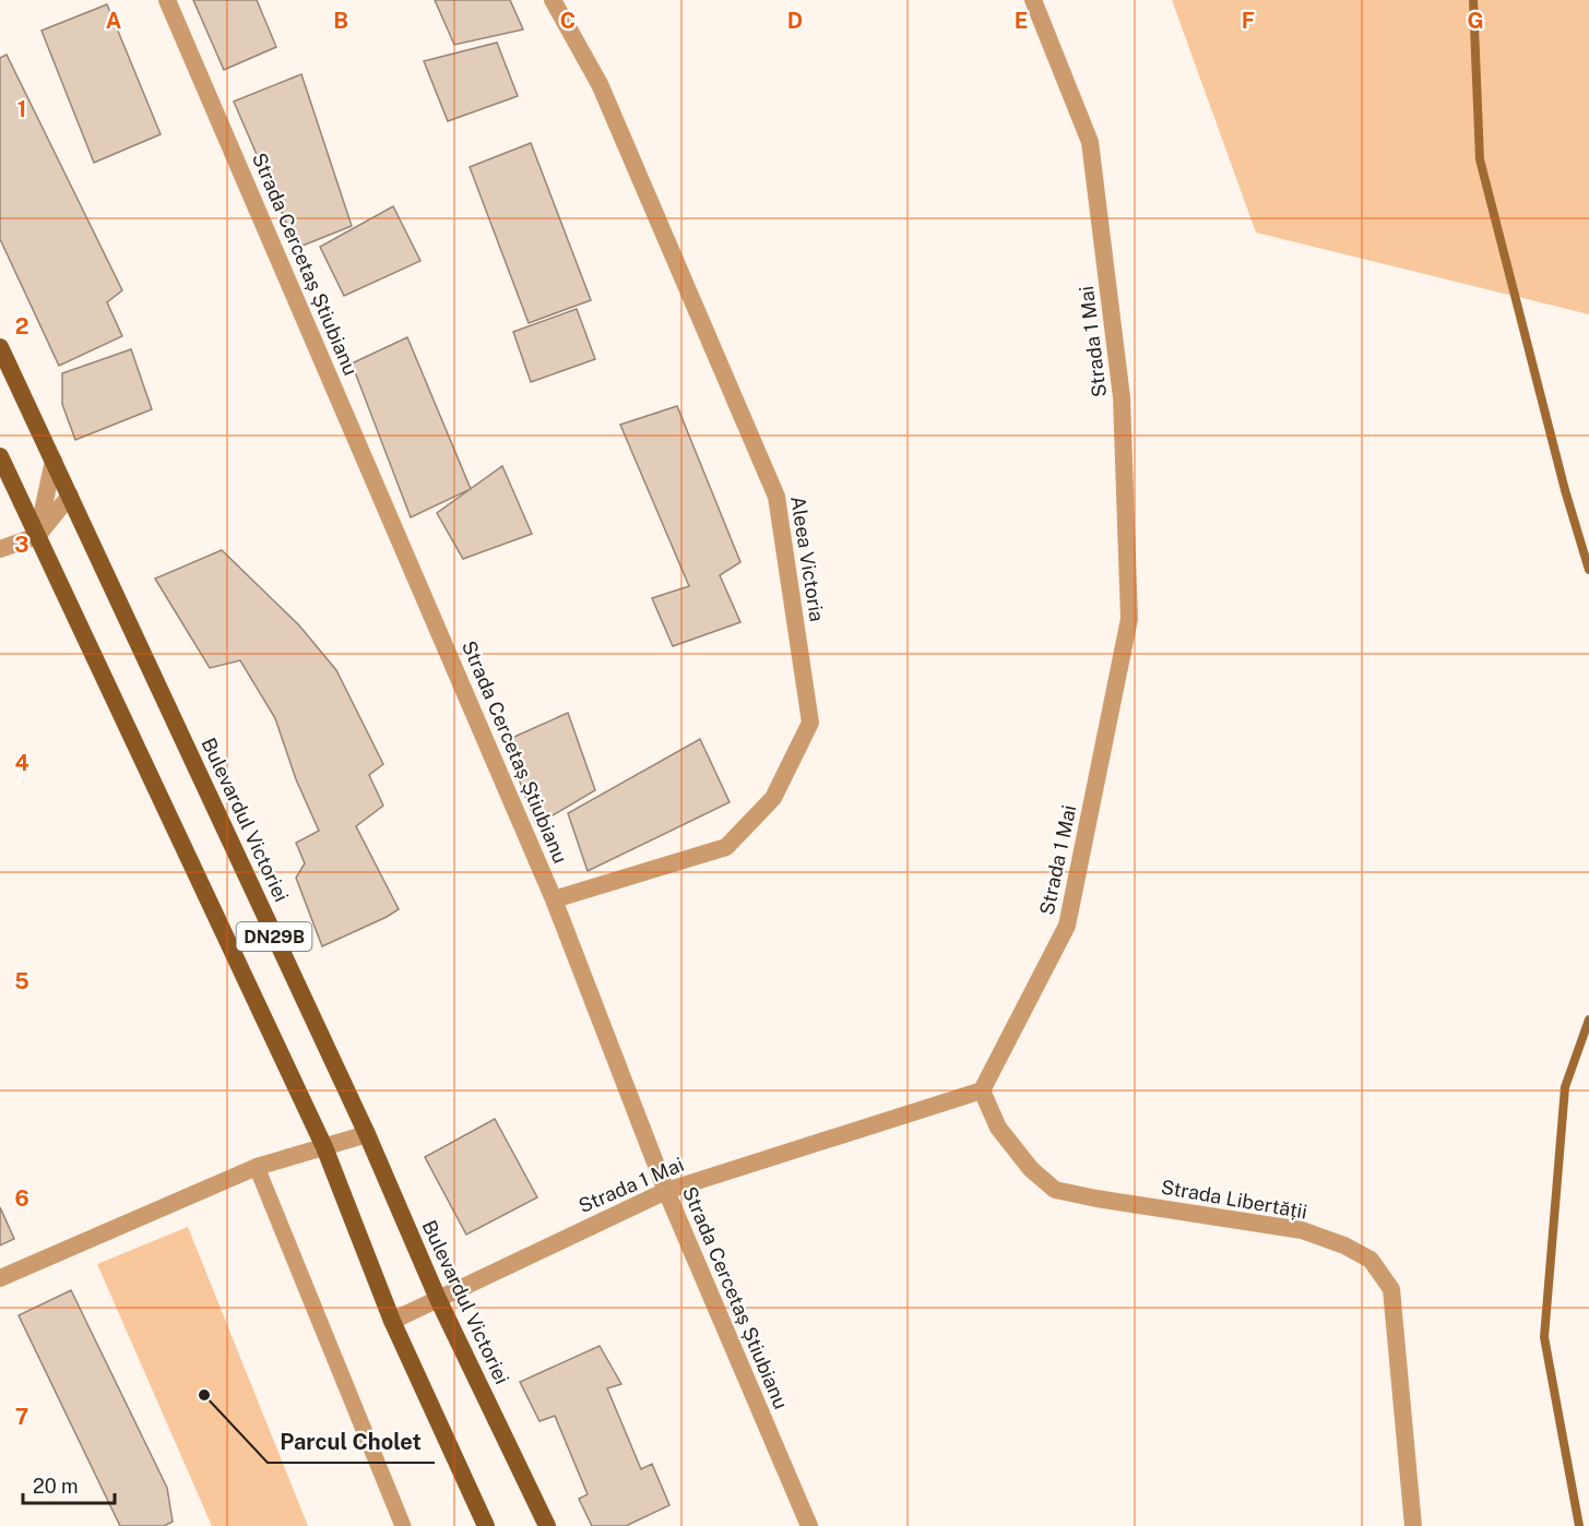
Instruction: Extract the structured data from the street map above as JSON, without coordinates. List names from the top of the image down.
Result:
{
  "streets": {
    "main road": ["Bulevardul Victoriei", "DN29B"],
    "street": [
      "Strada Cercetaș Știubianu",
      "Strada 1 Mai",
      "Aleea Victoria",
      "Strada Libertății"
    ]
  },
  "crossings": [
    ["Strada Cercetaș Știubianu", "Strada 1 Mai"],
    ["Strada Cercetaș Știubianu", "Aleea Victoria"],
    ["Strada 1 Mai", "Bulevardul Victoriei"],
    ["Strada 1 Mai", "DN29B"],
    ["Strada 1 Mai", "Strada Libertății"]
  ],
  "places": ["Parcul Cholet"],
  "scale_bar": "20 m",
  "grid": {
    "columns": [
      "A",
      "B",
      "C",
      "D",
      "E",
      "F",
      "G"
    ],
    "rows": [
      "1",
      "2",
      "3",
      "4",
      "5",
      "6",
      "7"
    ]
  }
}
